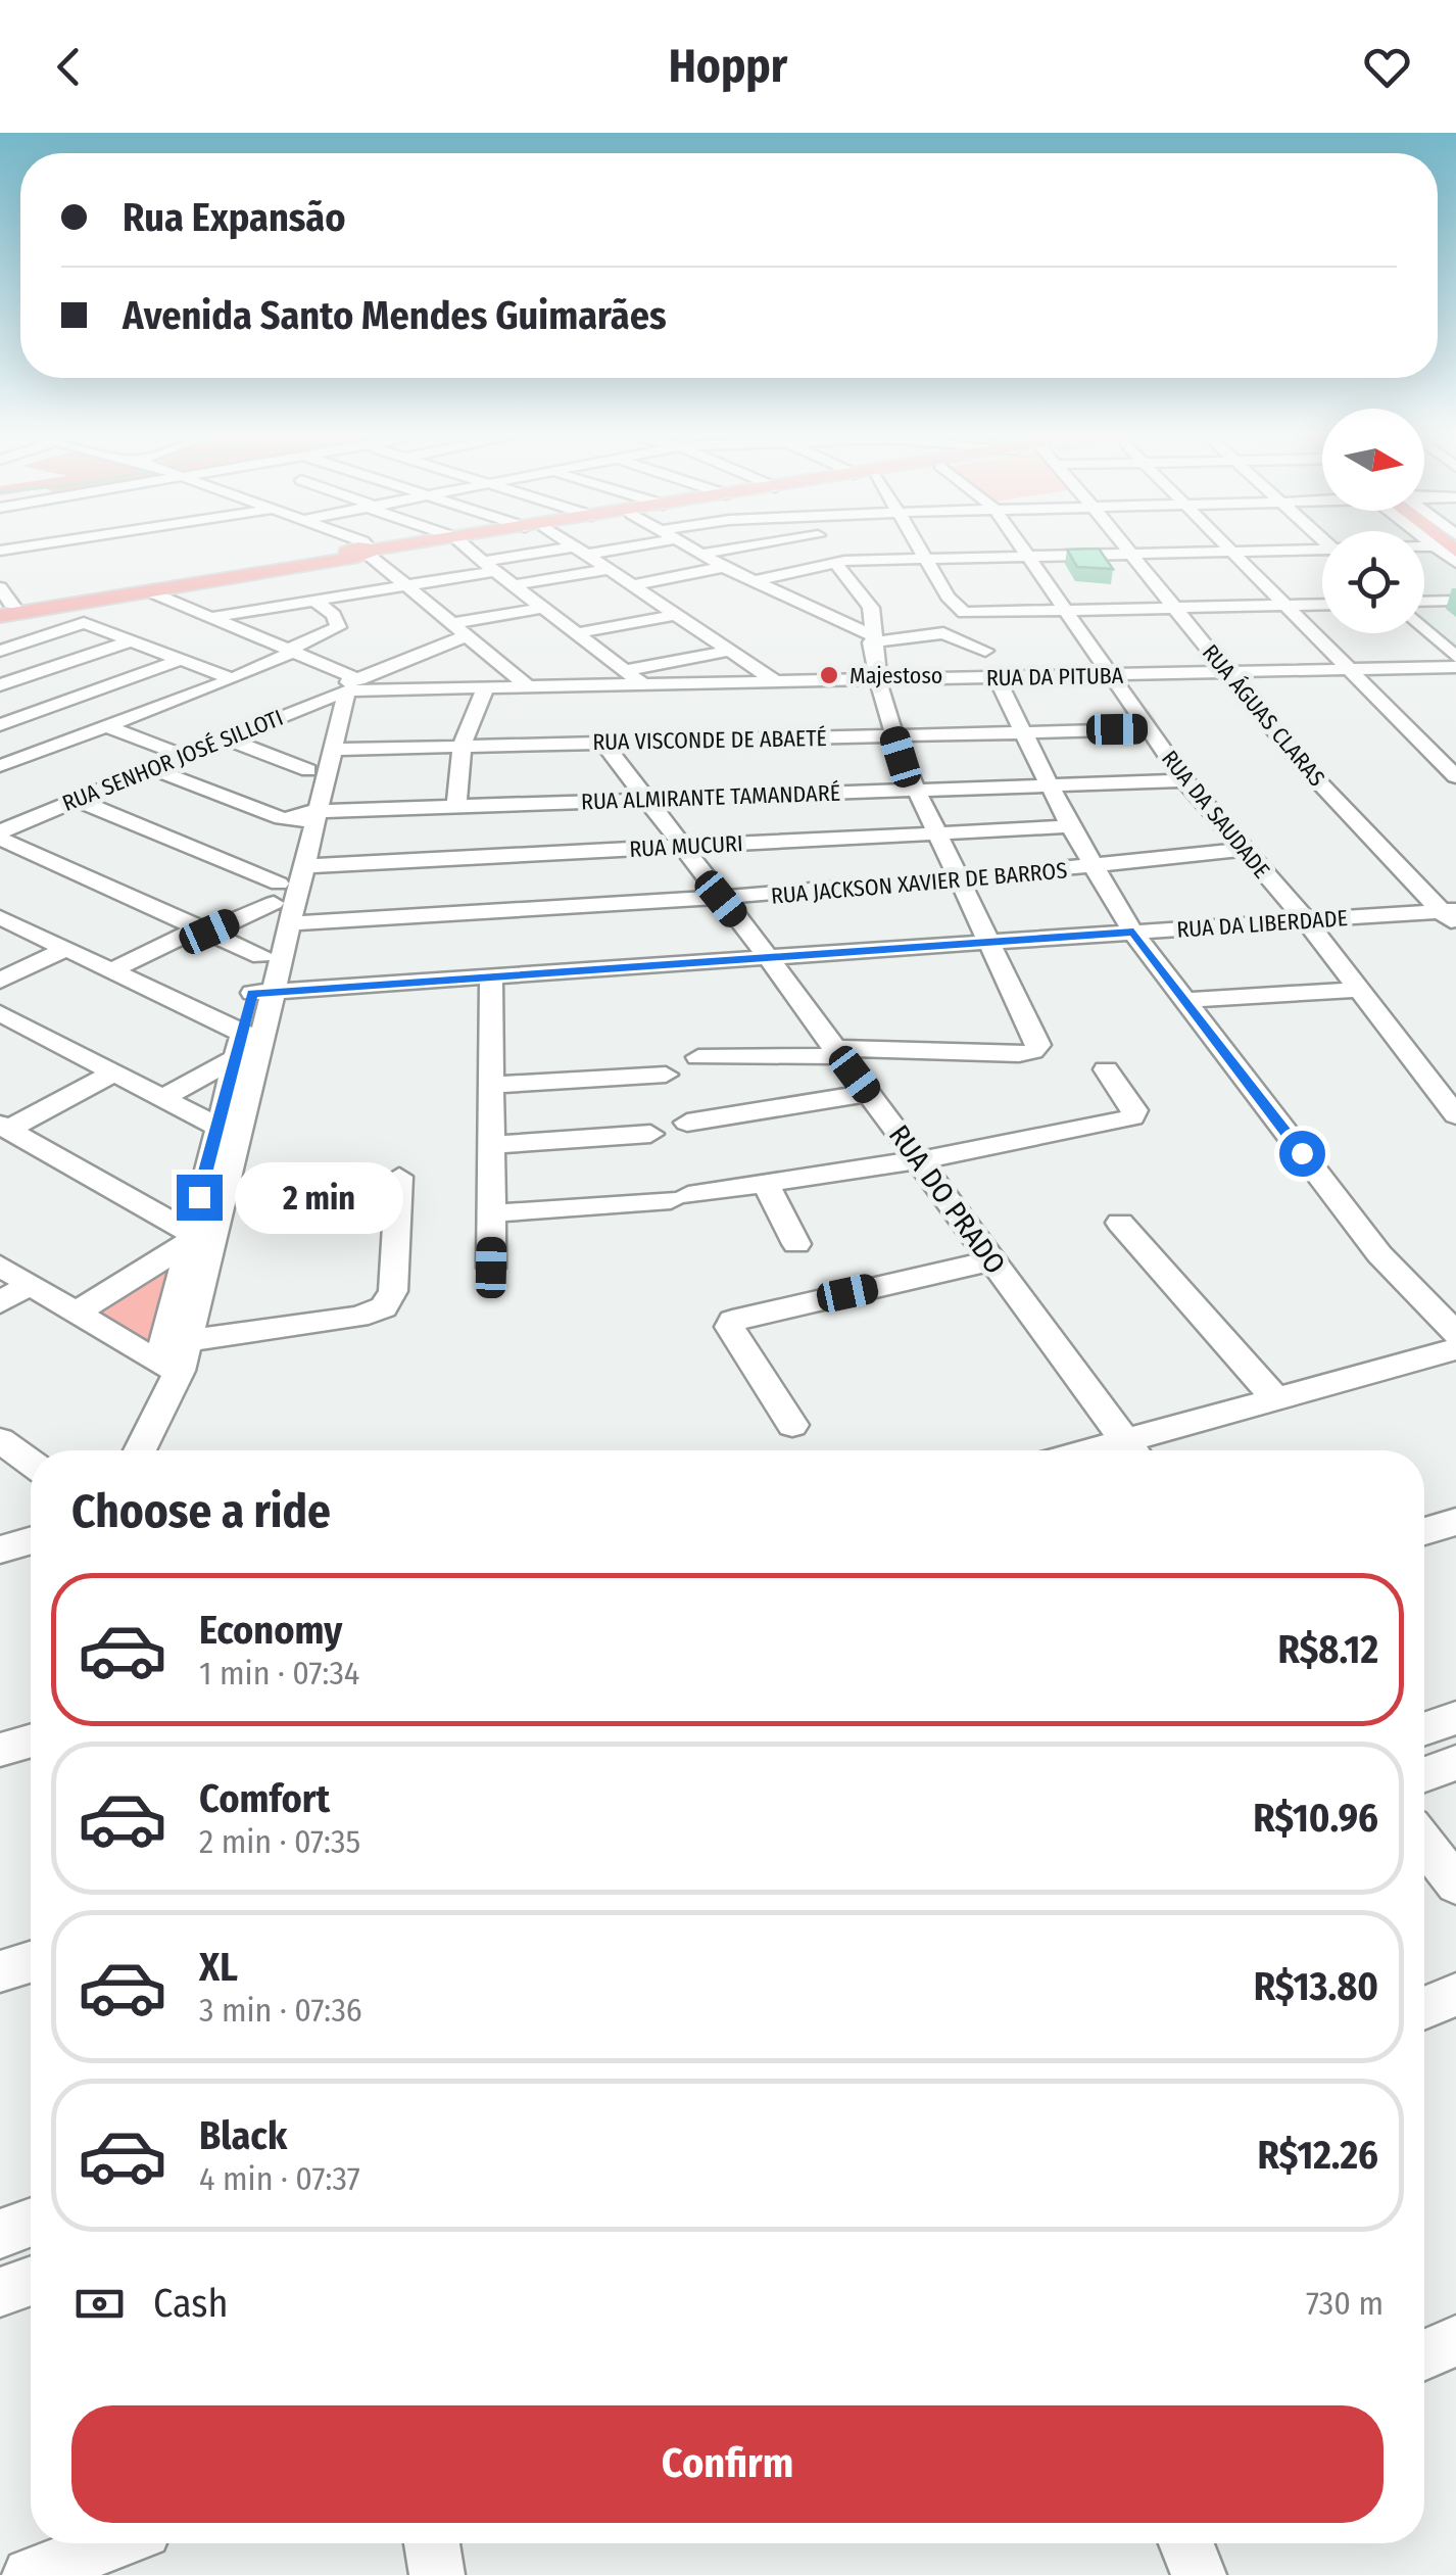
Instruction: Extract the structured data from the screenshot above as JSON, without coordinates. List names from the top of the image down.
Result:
{
  "streets": {
    "street": [
      "RUA DA PITUBA",
      "RUA ÁGUAS CLARAS",
      "RUA VISCONDE DE ABAETÉ",
      "RUA SENHOR JOSÉ SILLOTI",
      "RUA ALMIRANTE TAMANDARÉ",
      "RUA DA SAUDADE",
      "RUA MUCURI",
      "RUA JACKSON XAVIER DE BARROS",
      "RUA DA LIBERDADE",
      "RUA DO PRADO"
    ]
  },
  "crossings": [
    ["RUA DA PITUBA", "RUA ÁGUAS CLARAS"],
    ["RUA DA PITUBA", "RUA SENHOR JOSÉ SILLOTI"],
    ["RUA DA PITUBA", "RUA DA SAUDADE"],
    ["RUA ÁGUAS CLARAS", "RUA DA LIBERDADE"],
    ["RUA VISCONDE DE ABAETÉ", "RUA DA SAUDADE"],
    ["RUA VISCONDE DE ABAETÉ", "RUA DO PRADO"],
    ["RUA ALMIRANTE TAMANDARÉ", "RUA DA SAUDADE"],
    ["RUA ALMIRANTE TAMANDARÉ", "RUA DO PRADO"],
    ["RUA DA SAUDADE", "RUA JACKSON XAVIER DE BARROS"],
    ["RUA DA SAUDADE", "RUA DA LIBERDADE"],
    ["RUA MUCURI", "RUA DO PRADO"],
    ["RUA JACKSON XAVIER DE BARROS", "RUA DO PRADO"],
    ["RUA DA LIBERDADE", "RUA DO PRADO"]
  ],
  "places": ["Majestoso"],
  "north": "right",
  "page": {
    "header": "Hoppr",
    "banner": ["Rua Expansão", "Avenida Santo Mendes Guimarães"],
    "bubble": "2 min",
    "heading": "Choose a ride",
    "list": [
      {
        "name": "Economy",
        "note": "1 min · 07:34",
        "value": "R$8.12"
      },
      {
        "name": "Comfort",
        "note": "2 min · 07:35",
        "value": "R$10.96"
      },
      {
        "name": "XL",
        "note": "3 min · 07:36",
        "value": "R$13.80"
      },
      {
        "name": "Black",
        "note": "4 min · 07:37",
        "value": "R$12.26"
      }
    ],
    "pay": ["Cash", "730 m"],
    "buttons": "Confirm"
  }
}
